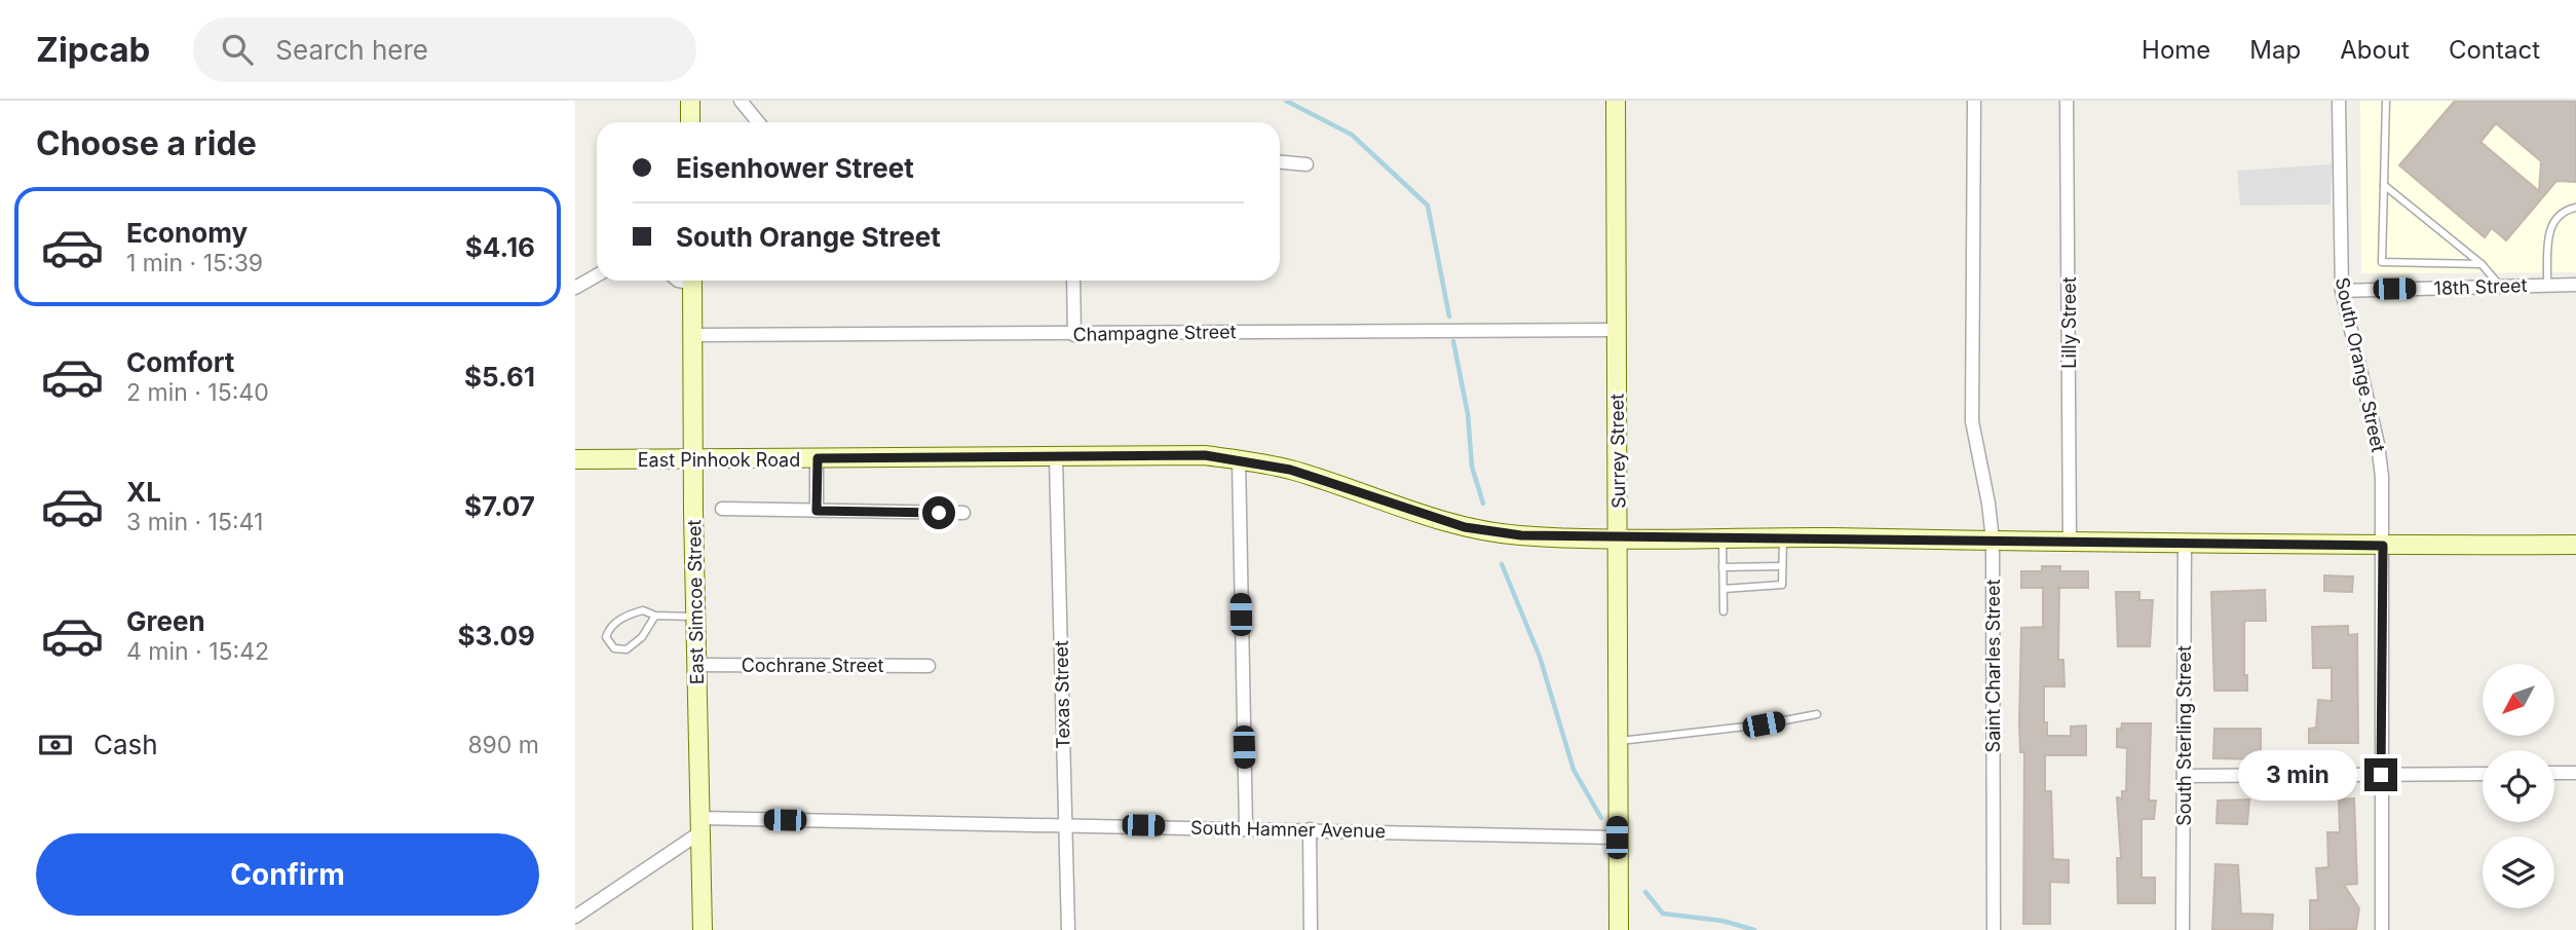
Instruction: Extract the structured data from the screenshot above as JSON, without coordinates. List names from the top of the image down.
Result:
{
  "streets": {
    "main road": ["Surrey Street", "East Pinhook Road", "East Simcoe Street"],
    "street": [
      "18th Street",
      "Lilly Street",
      "Champagne Street",
      "South Orange Street",
      "Cochrane Street",
      "Saint Charles Street",
      "Texas Street",
      "South Sterling Street",
      "South Hamner Avenue"
    ]
  },
  "crossings": [
    ["18th Street", "South Orange Street"],
    ["Lilly Street", "East Pinhook Road"],
    ["Champagne Street", "Surrey Street"],
    ["Champagne Street", "East Simcoe Street"],
    ["South Orange Street", "East Pinhook Road"],
    ["Surrey Street", "East Pinhook Road"],
    ["Surrey Street", "South Hamner Avenue"],
    ["East Pinhook Road", "East Simcoe Street"],
    ["East Pinhook Road", "Saint Charles Street"],
    ["East Pinhook Road", "Texas Street"],
    ["East Pinhook Road", "South Sterling Street"],
    ["East Simcoe Street", "Cochrane Street"],
    ["East Simcoe Street", "South Hamner Avenue"],
    ["Texas Street", "South Hamner Avenue"]
  ],
  "north": "bottom left",
  "page": {
    "header": "Zipcab",
    "search": "Search here",
    "nav": [
      "Home",
      "Map",
      "About",
      "Contact"
    ],
    "heading": "Choose a ride",
    "banner": ["Eisenhower Street", "South Orange Street"],
    "list": [
      {
        "name": "Economy",
        "note": "1 min · 15:39",
        "value": "$4.16"
      },
      {
        "name": "Comfort",
        "note": "2 min · 15:40",
        "value": "$5.61"
      },
      {
        "name": "XL",
        "note": "3 min · 15:41",
        "value": "$7.07"
      },
      {
        "name": "Green",
        "note": "4 min · 15:42",
        "value": "$3.09"
      }
    ],
    "pay": ["Cash", "890 m"],
    "bubble": "3 min",
    "buttons": "Confirm"
  }
}
